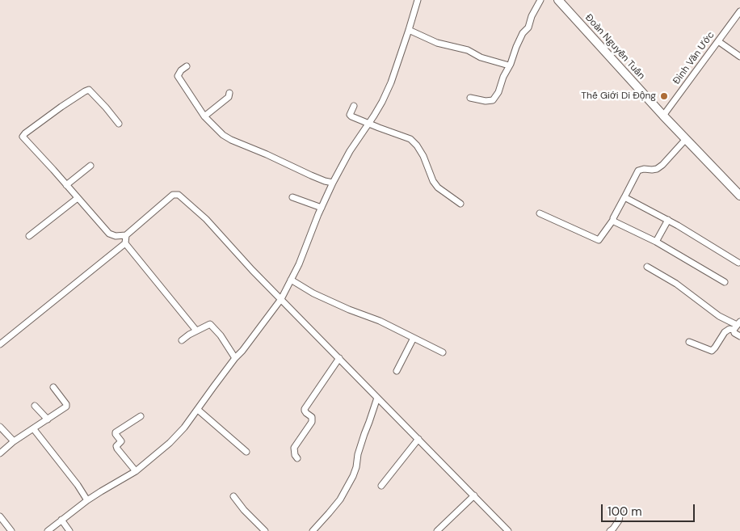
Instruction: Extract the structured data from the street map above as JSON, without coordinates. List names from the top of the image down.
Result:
{
  "streets": {
    "main road": ["Đoàn Nguyễn Tuấn"],
    "street": ["Đinh Văn Ước"]
  },
  "crossings": [
    ["Đoàn Nguyễn Tuấn", "Đinh Văn Ước"]
  ],
  "places": ["Thế Giới Di Động"],
  "scale_bar": "100 m"
}
